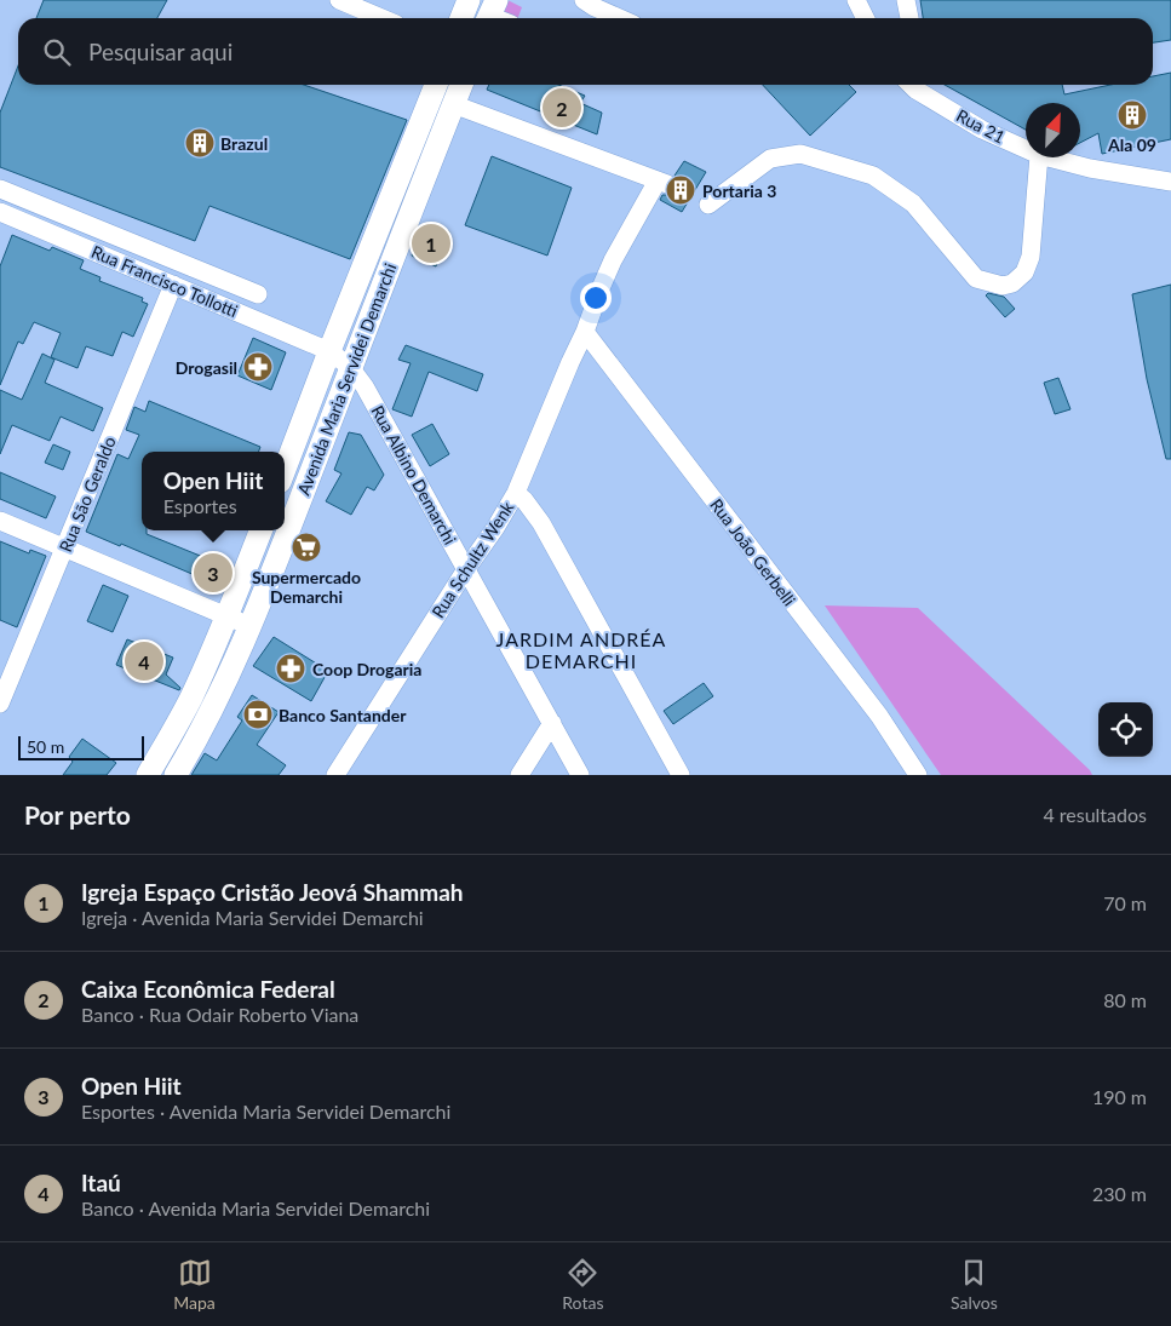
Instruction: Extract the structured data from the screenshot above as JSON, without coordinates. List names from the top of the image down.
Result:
{
  "streets": {
    "main road": ["Avenida Maria Servidei Demarchi"],
    "street": [
      "Rua 21",
      "Rua Francisco Tollotti",
      "Rua Albino Demarchi",
      "Rua São Geraldo",
      "Rua João Gerbelli",
      "Rua Schultz Wenk"
    ]
  },
  "crossings": [
    ["Rua Francisco Tollotti", "Avenida Maria Servidei Demarchi"],
    ["Rua Francisco Tollotti", "Rua Albino Demarchi"],
    ["Rua Francisco Tollotti", "Rua São Geraldo"],
    ["Avenida Maria Servidei Demarchi", "Rua Albino Demarchi"],
    ["Avenida Maria Servidei Demarchi", "Rua Schultz Wenk"],
    ["Rua Albino Demarchi", "Rua Schultz Wenk"],
    ["Rua João Gerbelli", "Rua Schultz Wenk"]
  ],
  "districts": ["JARDIM ANDRÉA DEMARCHI"],
  "places": {
    "building": ["Ala 09", "Brazul", "Portaria 3"],
    "pharmacy": ["Drogasil", "Coop Drogaria"],
    "supermarket": ["Supermercado Demarchi"],
    "bank": ["Banco Santander"]
  },
  "scale_bar": "50 m",
  "north": "top right",
  "page": {
    "search": "Pesquisar aqui",
    "pins": [
      "2",
      "1",
      "3",
      "4"
    ],
    "popup": ["Open Hiit", "Esportes"],
    "scale": "50 m",
    "heading": ["Por perto", "4 resultados"],
    "list": [
      {
        "mark": "1",
        "name": "Igreja Espaço Cristão Jeová Shammah",
        "note": "Igreja · Avenida Maria Servidei Demarchi",
        "value": "70 m"
      },
      {
        "mark": "2",
        "name": "Caixa Econômica Federal",
        "note": "Banco · Rua Odair Roberto Viana",
        "value": "80 m"
      },
      {
        "mark": "3",
        "name": "Open Hiit",
        "note": "Esportes · Avenida Maria Servidei Demarchi",
        "value": "190 m"
      },
      {
        "mark": "4",
        "name": "Itaú",
        "note": "Banco · Avenida Maria Servidei Demarchi",
        "value": "230 m"
      }
    ],
    "nav": ["Mapa", "Rotas", "Salvos"]
  }
}
